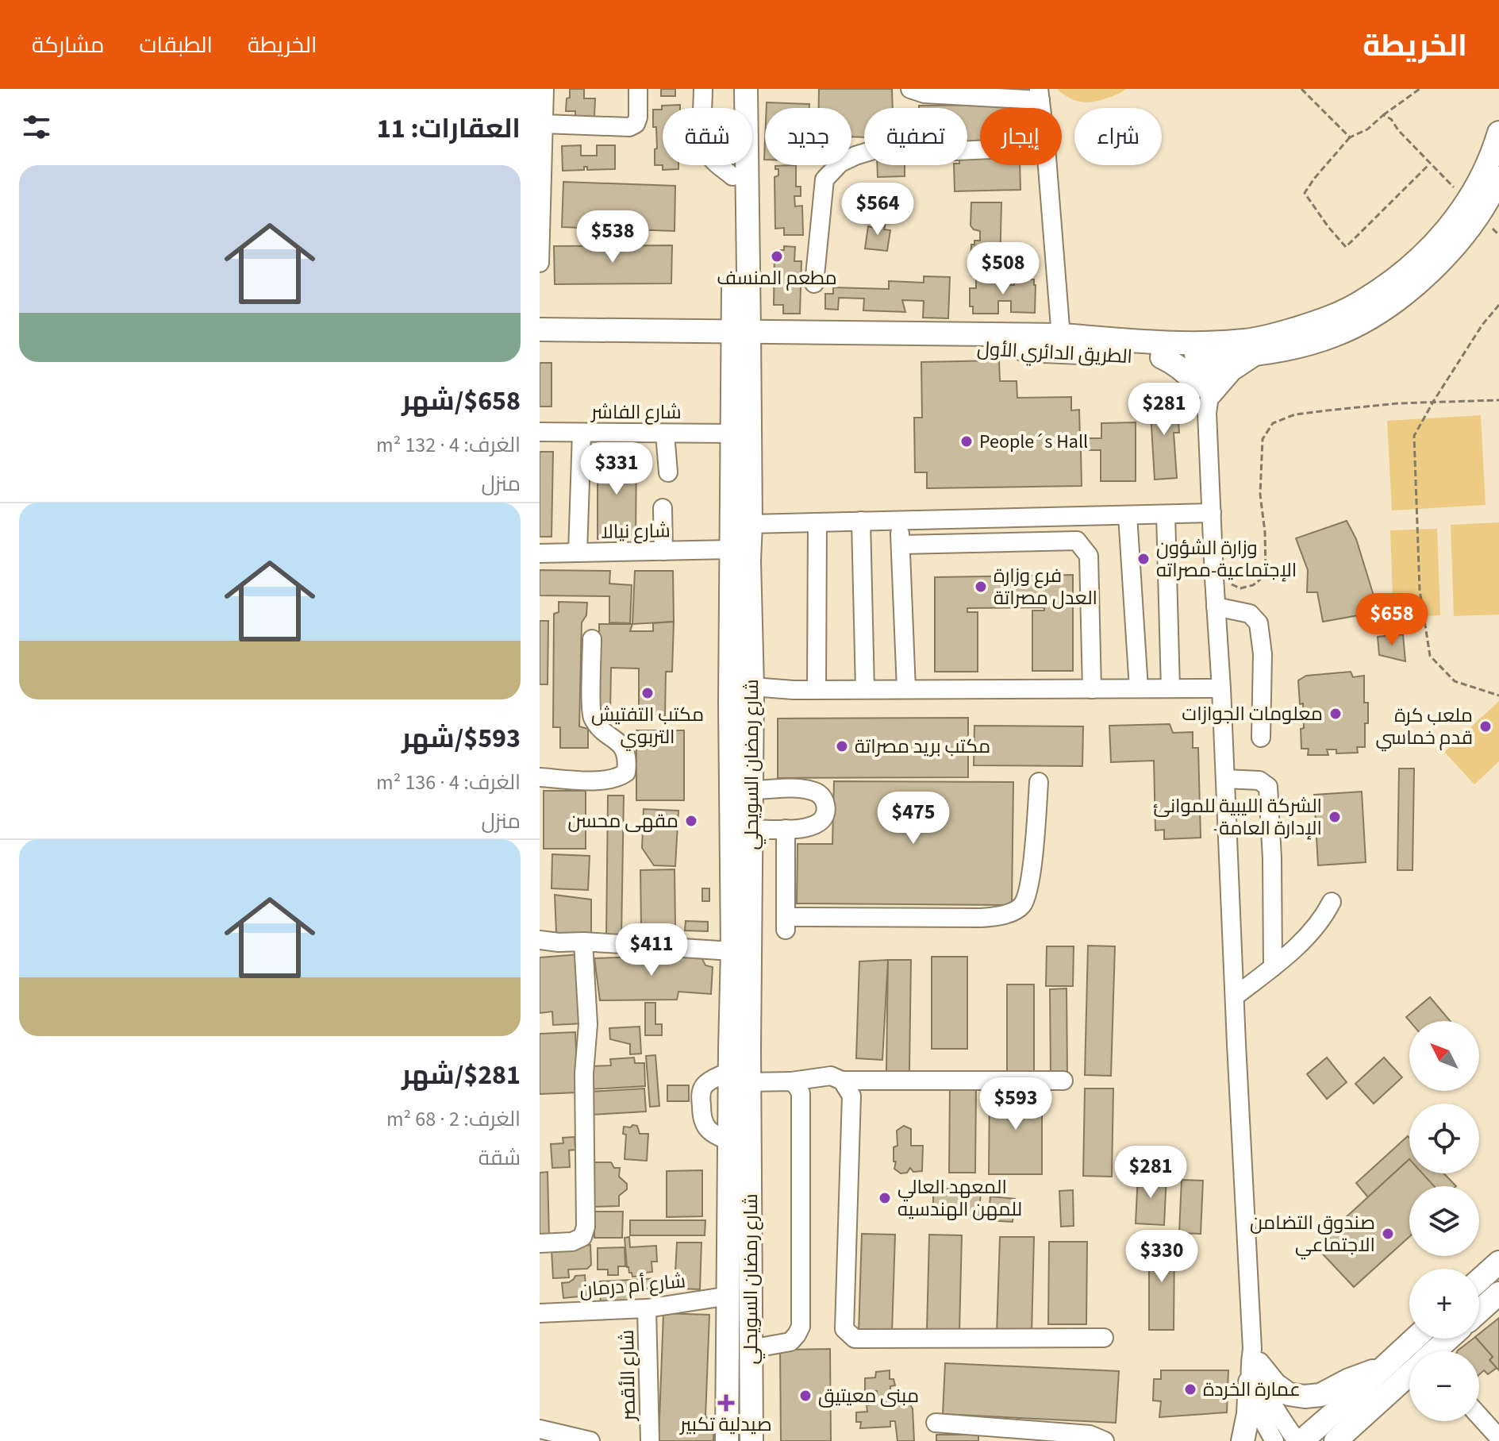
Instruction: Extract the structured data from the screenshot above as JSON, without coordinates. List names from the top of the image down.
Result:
{
  "streets": {
    "main road": ["الطريق الدائري الأول", "شارع رمضان السويحلي"],
    "street": [
      "شارع الفاشر",
      "شارع نيالا",
      "شارع أم درمان",
      "شارع الأقصر"
    ]
  },
  "crossings": [
    ["الطريق الدائري الأول", "شارع رمضان السويحلي"],
    ["شارع الفاشر", "شارع رمضان السويحلي"],
    ["شارع نيالا", "شارع رمضان السويحلي"],
    ["شارع رمضان السويحلي", "شارع أم درمان"],
    ["شارع أم درمان", "شارع الأقصر"]
  ],
  "places": {
    "other": [
      "مطعم المنسف",
      "People´s Hall",
      "وزارة الشؤون الإجتماعية-مصراته",
      "فرع وزارة العدل مصراتة",
      "مكتب التفتيش التربوي",
      "معلومات الجوازات",
      "ملعب كرة قدم خماسي",
      "مكتب بريد مصراتة",
      "الشركة الليبية للموانئ -الإدارة العامة",
      "مقهى محسن",
      "المعهد العالي للمهن الهندسيه",
      "صندوق التضامن الاجتماعي",
      "عمارة الخردة",
      "مبنى معيتيق"
    ],
    "health": ["صيدلية تكبير"]
  },
  "north": "top left",
  "page": {
    "header": "الخريطة",
    "nav": ["الخريطة", "الطبقات", "مشاركة"],
    "heading": "العقارات: 11",
    "chip": [
      "شراء",
      "إيجار",
      "تصفية",
      "جديد",
      "شقة"
    ],
    "list": [
      {
        "name": "$658/شهر",
        "note": "الغرف: 4 · 132 m² · منزل"
      },
      {
        "name": "$593/شهر",
        "note": "الغرف: 4 · 136 m² · منزل"
      },
      {
        "name": "$281/شهر",
        "note": "الغرف: 2 · 68 m² · شقة"
      }
    ],
    "price": [
      "$564",
      "$538",
      "$508",
      "$281",
      "$331",
      "$658",
      "$475",
      "$411",
      "$593",
      "$281",
      "$330"
    ],
    "map_buttons": ["+", "−"]
  }
}
